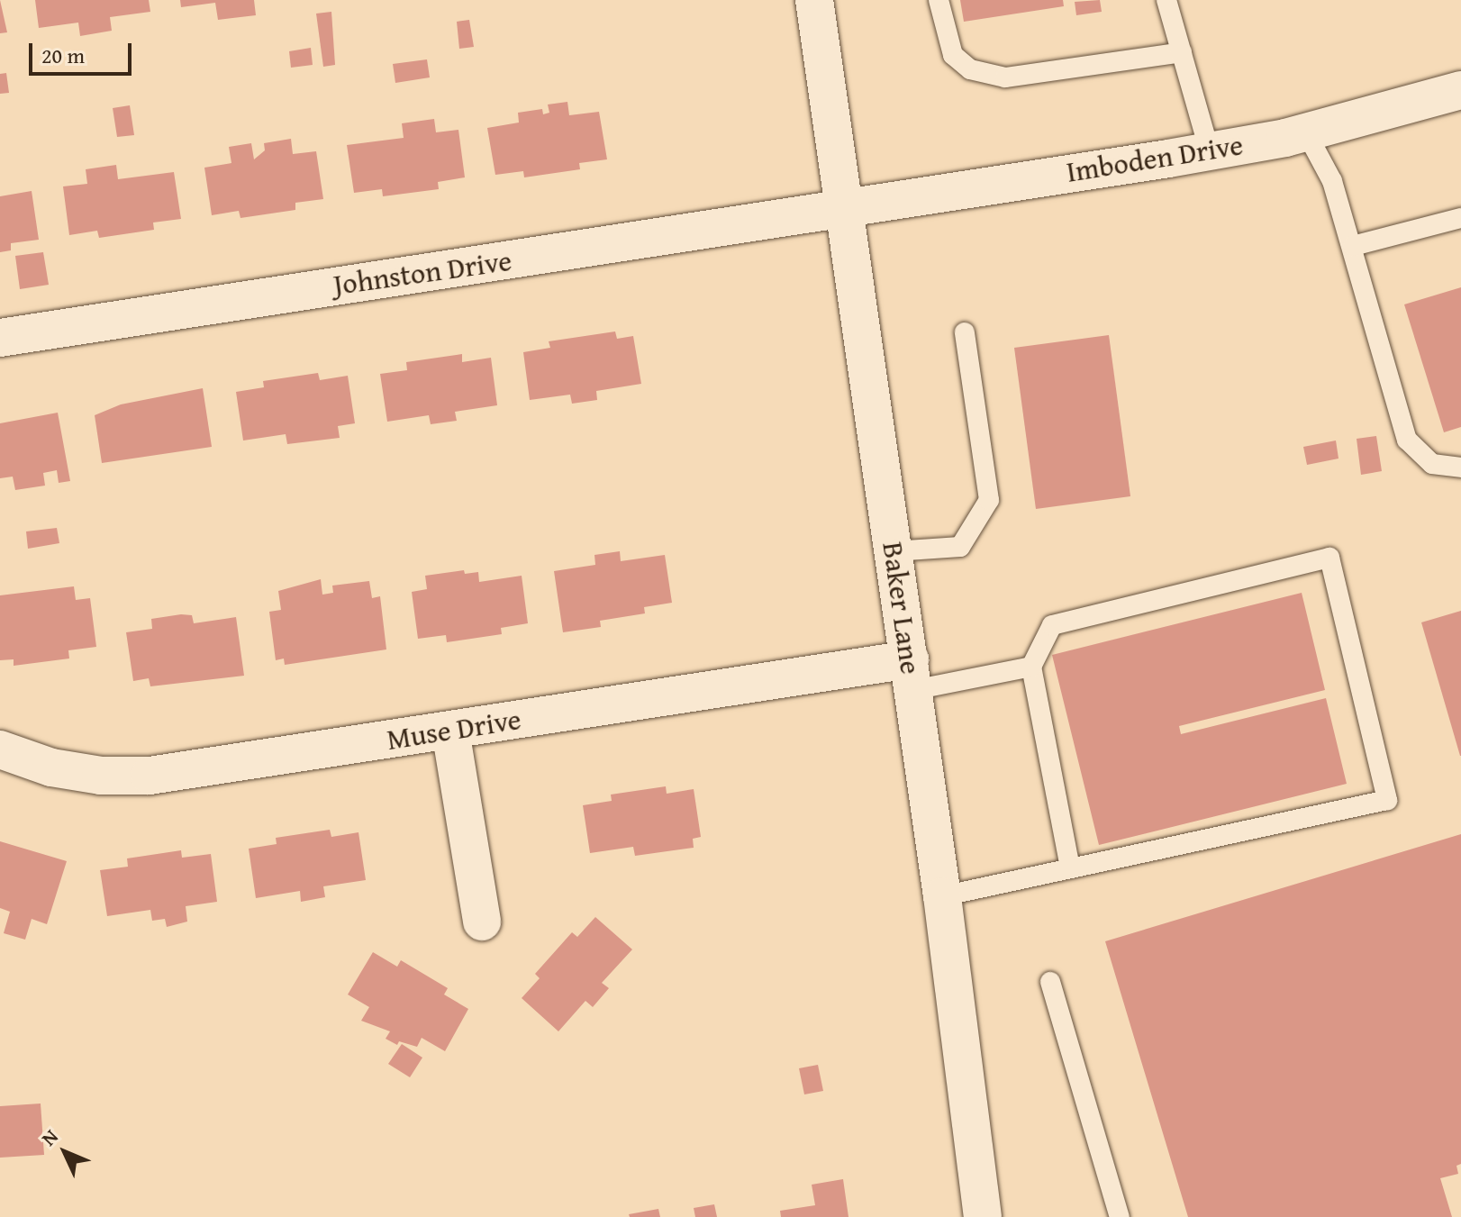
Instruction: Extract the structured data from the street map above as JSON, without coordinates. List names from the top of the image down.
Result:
{
  "streets": {
    "street": [
      "Imboden Drive",
      "Johnston Drive",
      "Baker Lane",
      "Muse Drive"
    ]
  },
  "crossings": [
    ["Imboden Drive", "Johnston Drive"],
    ["Imboden Drive", "Baker Lane"],
    ["Johnston Drive", "Baker Lane"],
    ["Baker Lane", "Muse Drive"]
  ],
  "scale_bar": "20 m",
  "north": "top left"
}
